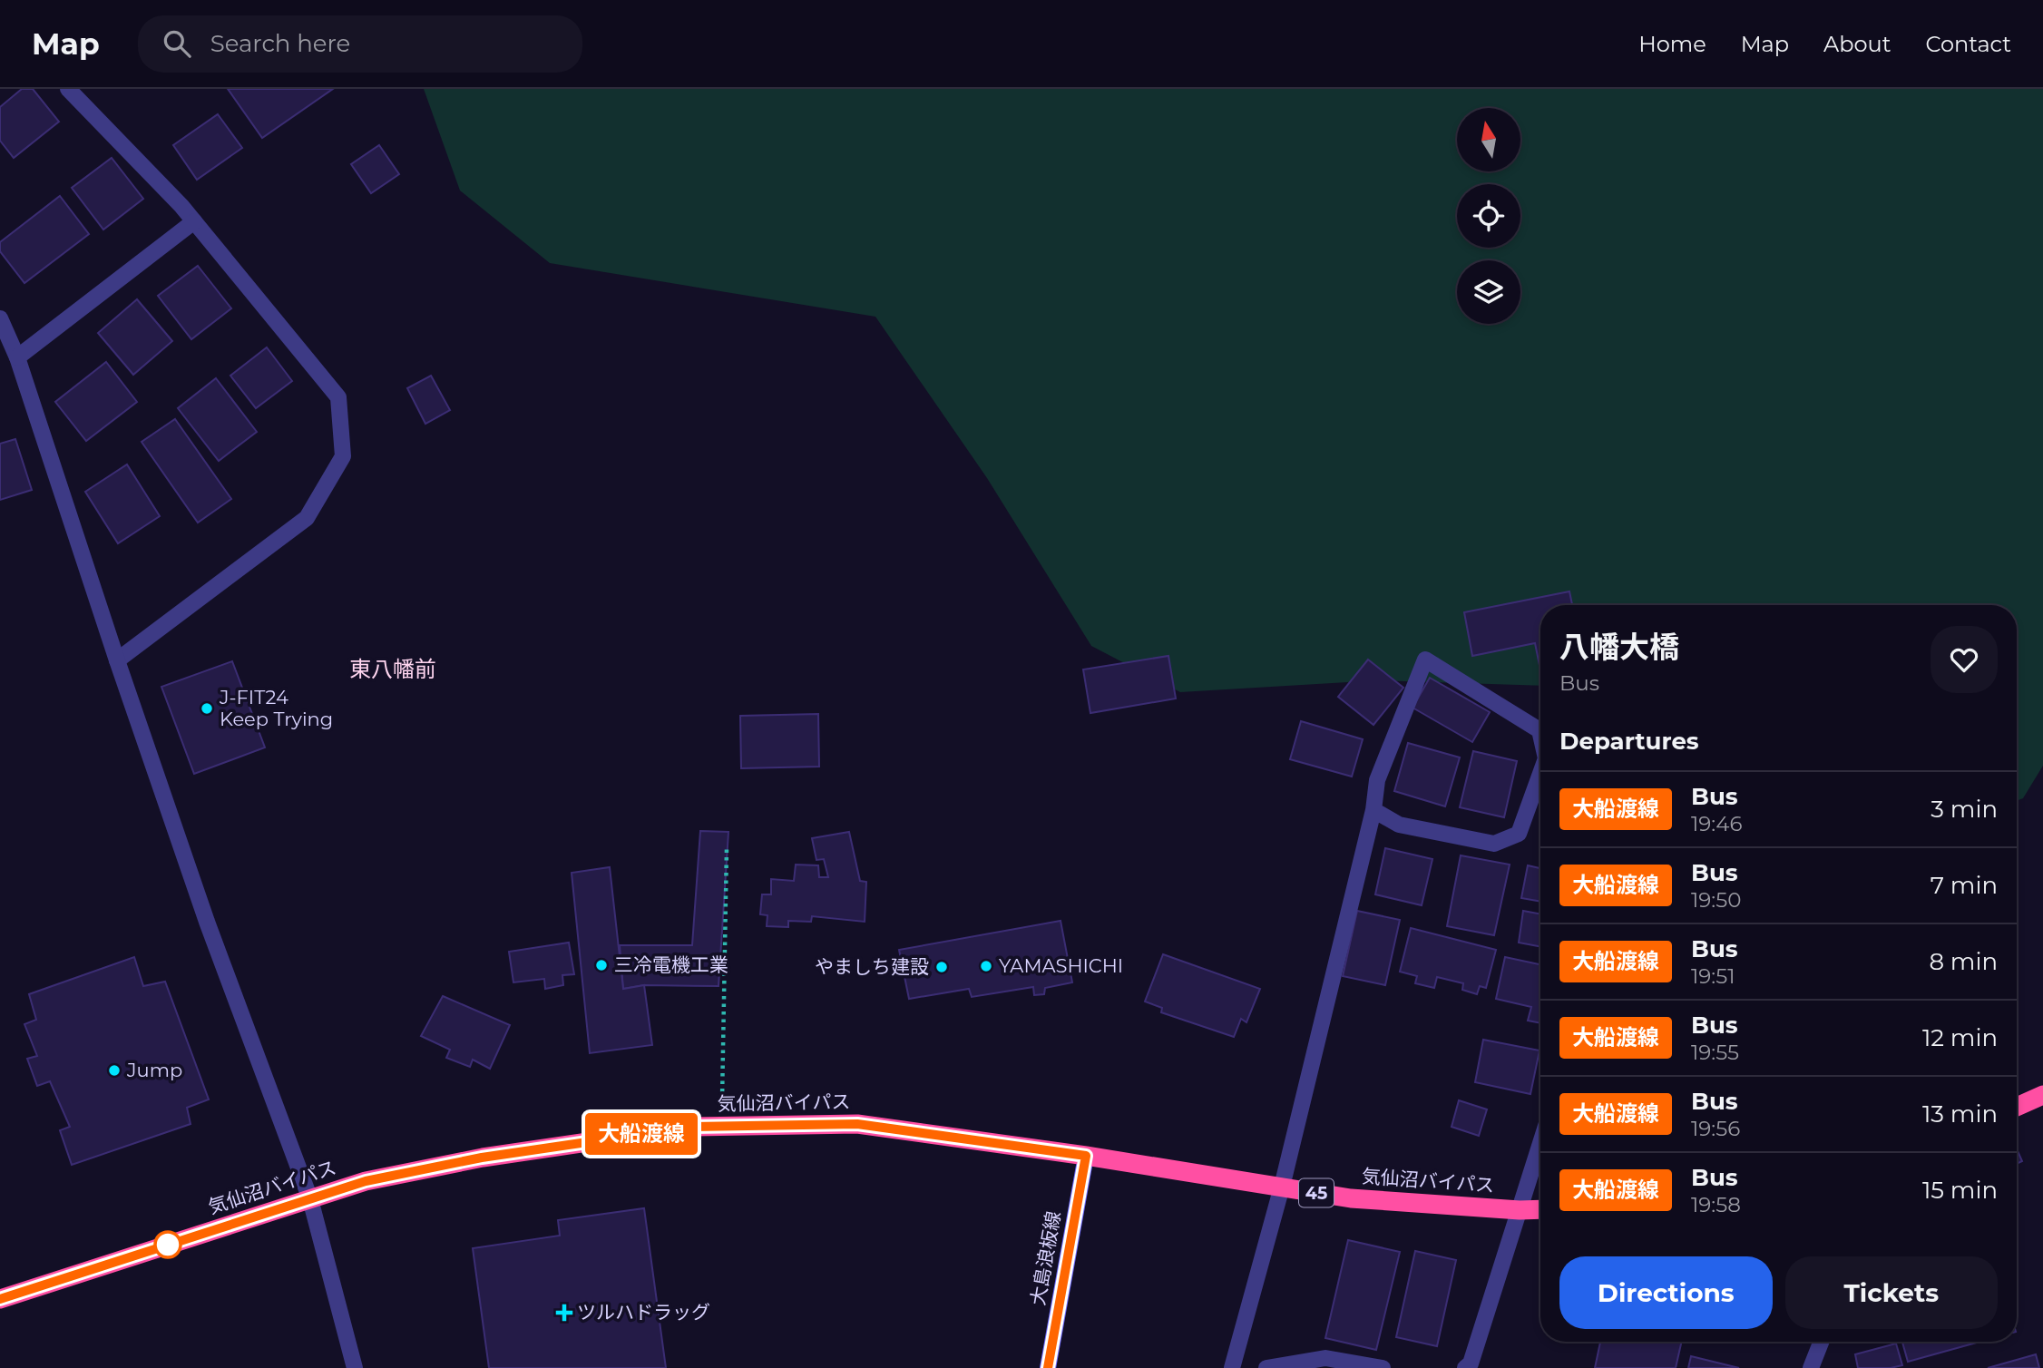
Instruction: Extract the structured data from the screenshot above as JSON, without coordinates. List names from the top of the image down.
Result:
{
  "streets": {
    "highway": ["気仙沼バイパス", "45"],
    "main road": ["大島浪板線"]
  },
  "crossings": [
    ["気仙沼バイパス", "大島浪板線"]
  ],
  "districts": ["東八幡前"],
  "places": {
    "other": [
      "J-FIT24 Keep Trying",
      "三冷電機工業",
      "YAMASHICHI",
      "やましち建設",
      "Jump"
    ],
    "health": ["ツルハドラッグ"]
  },
  "lines": ["bus line 大船渡線"],
  "north": "top",
  "page": {
    "header": "Map",
    "search": "Search here",
    "nav": [
      "Home",
      "Map",
      "About",
      "Contact"
    ],
    "on_map": "大船渡線",
    "heading": [
      ["八幡大橋", "Bus"],
      "Departures"
    ],
    "list": [
      {
        "mark": "大船渡線",
        "name": "Bus",
        "note": "19:46",
        "value": "3 min"
      },
      {
        "mark": "大船渡線",
        "name": "Bus",
        "note": "19:50",
        "value": "7 min"
      },
      {
        "mark": "大船渡線",
        "name": "Bus",
        "note": "19:51",
        "value": "8 min"
      },
      {
        "mark": "大船渡線",
        "name": "Bus",
        "note": "19:55",
        "value": "12 min"
      },
      {
        "mark": "大船渡線",
        "name": "Bus",
        "note": "19:56",
        "value": "13 min"
      },
      {
        "mark": "大船渡線",
        "name": "Bus",
        "note": "19:58",
        "value": "15 min"
      }
    ],
    "buttons": ["Directions", "Tickets"]
  }
}
